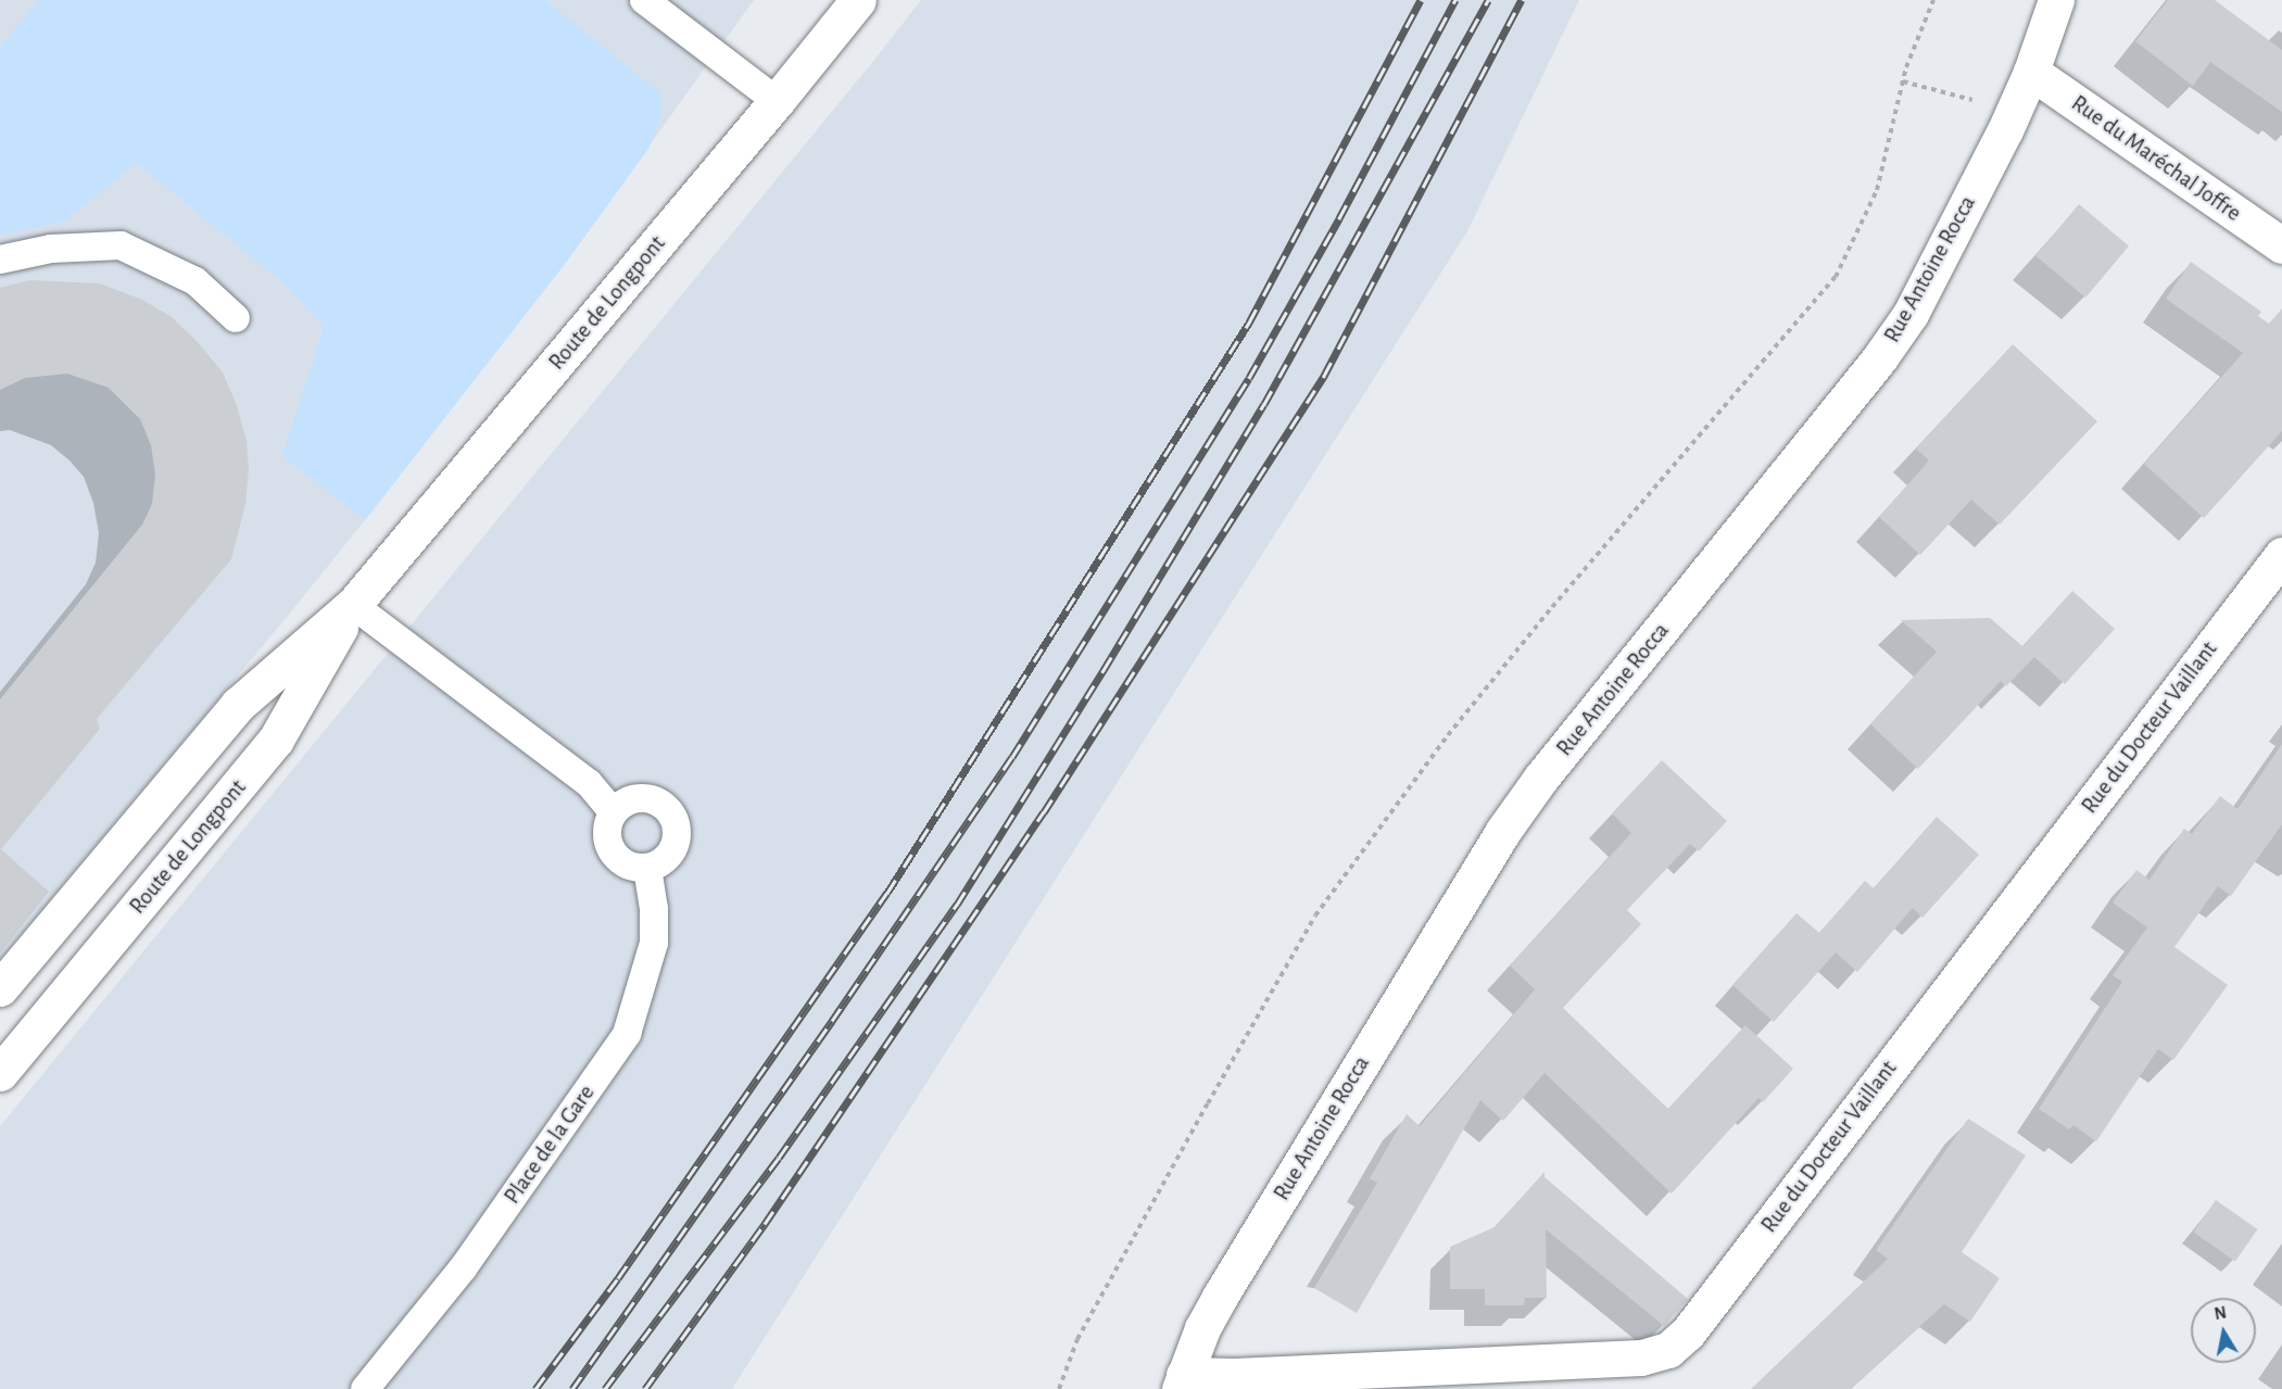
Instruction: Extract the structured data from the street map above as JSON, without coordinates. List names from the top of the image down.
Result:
{
  "streets": {
    "street": [
      "Rue du Maréchal Joffre",
      "Rue Antoine Rocca",
      "Route de Longpont",
      "Rue du Docteur Vaillant"
    ],
    "lane": ["Place de la Gare"]
  },
  "crossings": [
    ["Rue du Maréchal Joffre", "Rue Antoine Rocca"],
    ["Rue Antoine Rocca", "Rue du Docteur Vaillant"]
  ],
  "north": "top"
}
